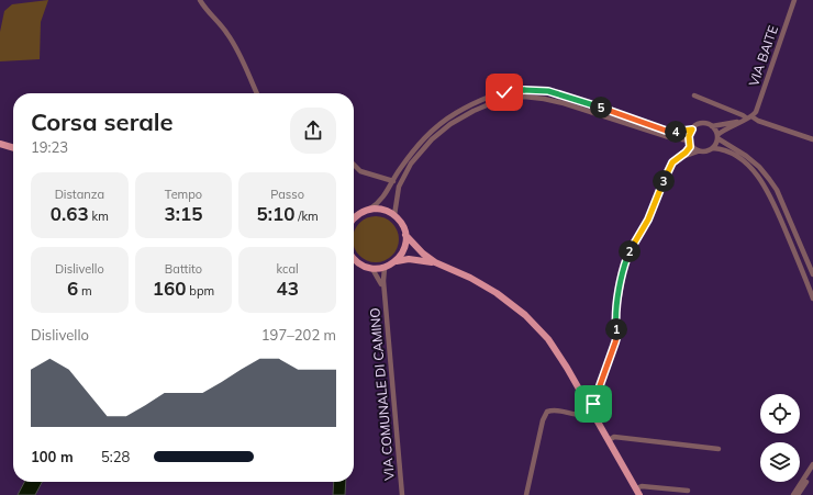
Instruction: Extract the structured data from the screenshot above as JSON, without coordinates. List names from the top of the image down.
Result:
{
  "streets": {
    "street": ["VIA BAITE", "VIA COMUNALE DI CAMINO"]
  },
  "page": {
    "heading": ["Corsa serale", "19:23"],
    "pins": [
      "5",
      "4",
      "3",
      "2",
      "1"
    ],
    "stats": [
      ["Distanza", "0.63 km"],
      ["Tempo", "3:15"],
      ["Passo", "5:10 /km"],
      ["Dislivello", "6 m"],
      ["Battito", "160 bpm"],
      ["kcal", "43"]
    ],
    "chart": ["Dislivello", "197–202 m"],
    "list": [
      {
        "name": "100 m",
        "note": "5:28"
      }
    ]
  }
}
